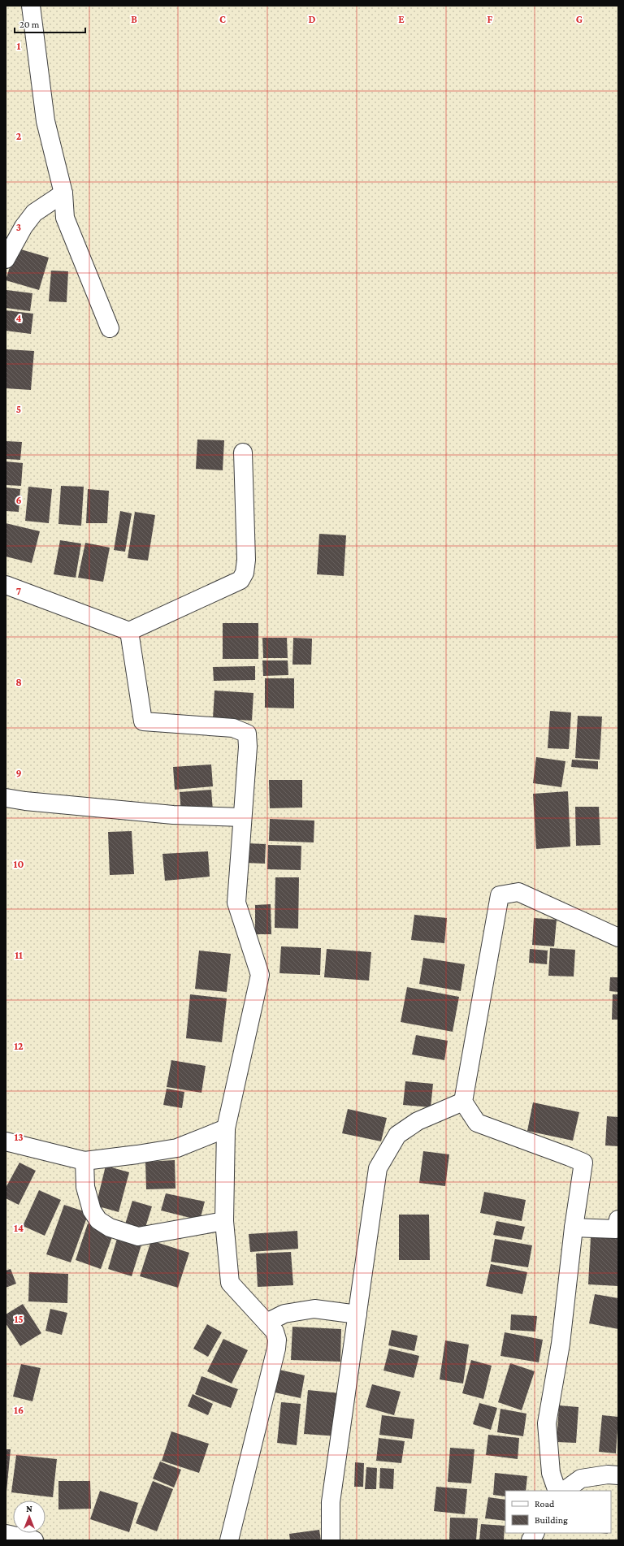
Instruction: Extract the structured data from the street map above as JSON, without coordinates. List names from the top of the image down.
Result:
{
  "legend": ["Road", "Building"],
  "scale_bar": "20 m",
  "north": "top",
  "grid": {
    "columns": [
      "B",
      "C",
      "D",
      "E",
      "F",
      "G"
    ],
    "rows": [
      "1",
      "2",
      "3",
      "4",
      "5",
      "6",
      "7",
      "8",
      "9",
      "10",
      "11",
      "12",
      "13",
      "14",
      "15",
      "16"
    ]
  }
}
